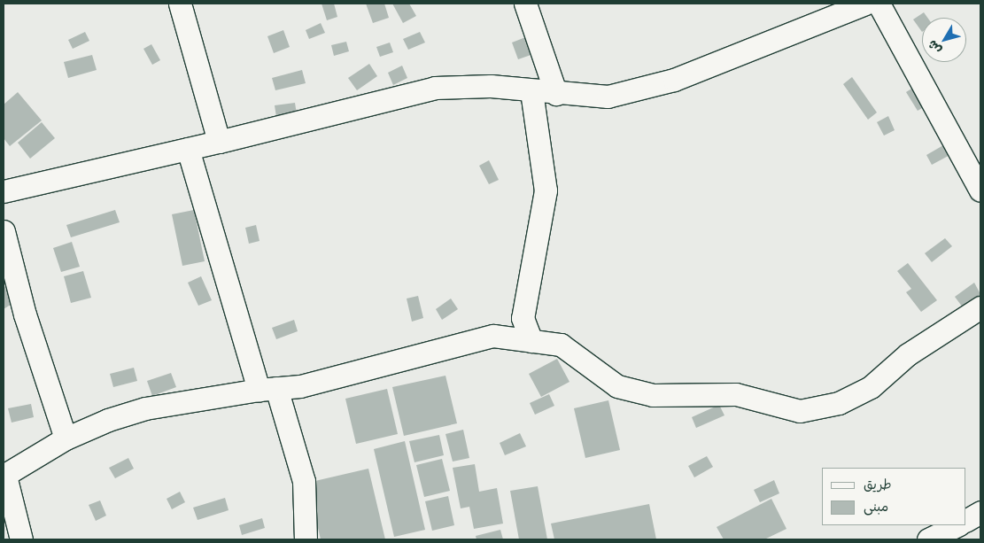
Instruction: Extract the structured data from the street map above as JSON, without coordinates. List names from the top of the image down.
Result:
{
  "legend": ["طريق", "مبنى"],
  "north": "bottom left"
}
